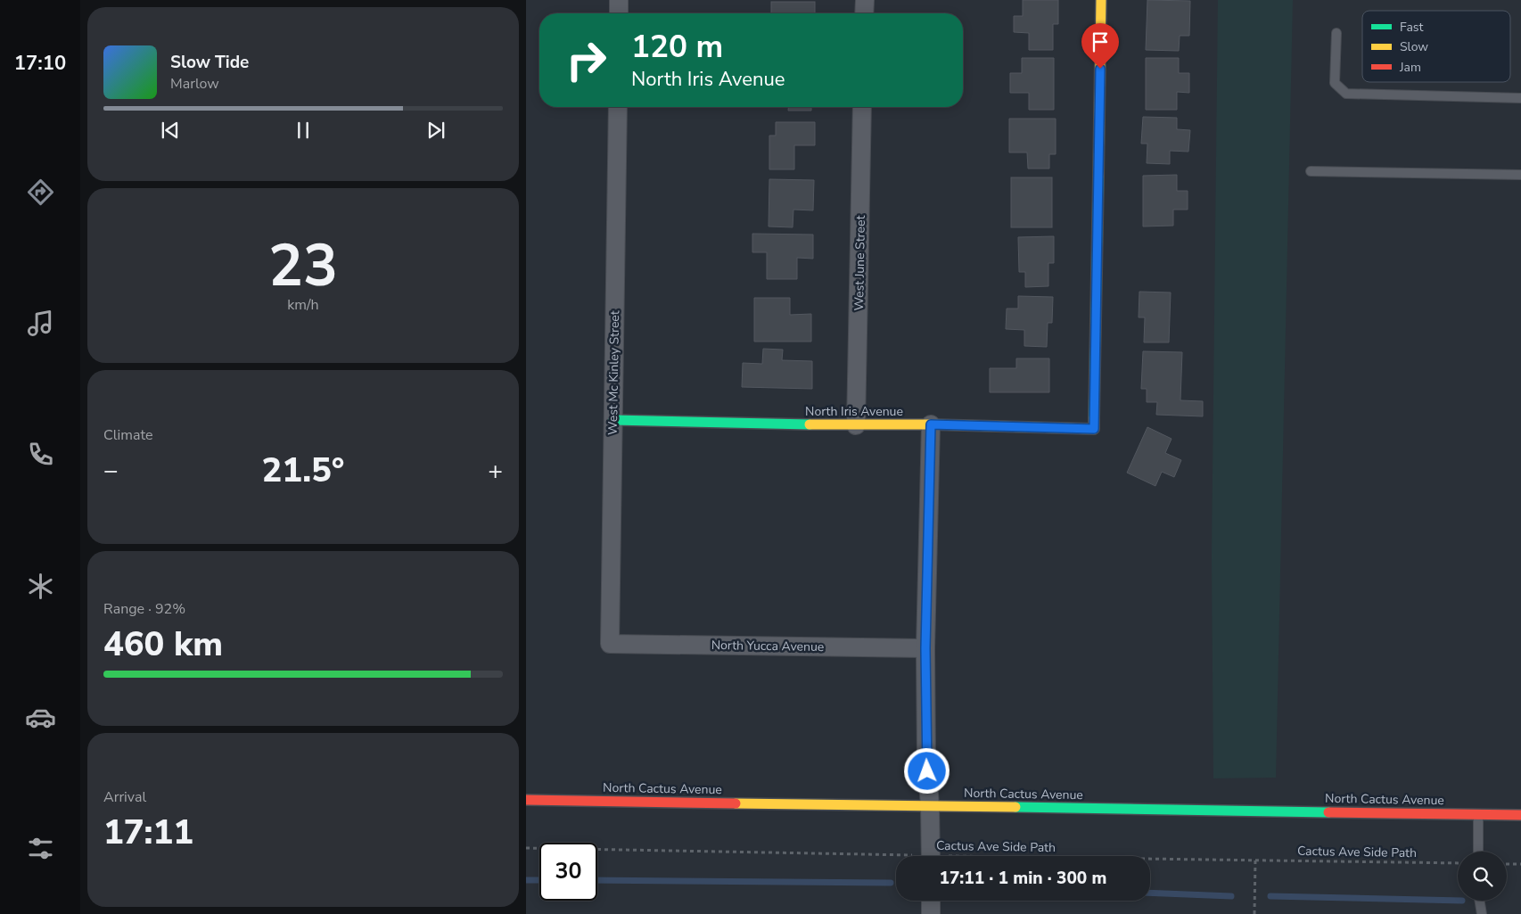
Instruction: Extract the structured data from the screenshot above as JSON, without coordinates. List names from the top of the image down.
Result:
{
  "streets": {
    "main road": ["North Iris Avenue", "North Cactus Avenue"],
    "street": ["West June Street", "West Mc Kinley Street", "North Yucca Avenue"],
    "path": ["Cactus Ave Side Path"]
  },
  "crossings": [
    ["West June Street", "North Iris Avenue"],
    ["West Mc Kinley Street", "North Iris Avenue"],
    ["West Mc Kinley Street", "North Yucca Avenue"]
  ],
  "legend": ["Fast", "Slow", "Jam"],
  "page": {
    "tabs": "17:10",
    "turn": ["120 m", "North Iris Avenue"],
    "song": ["Slow Tide", "Marlow"],
    "tile": [
      ["23", "km/h"],
      "Climate",
      ["Range · 92%", "460 km"],
      ["Arrival", "17:11"]
    ],
    "heat": ["−", "21.5°", "+"],
    "limit": "30",
    "trip": "17:11 · 1 min · 300 m"
  }
}
